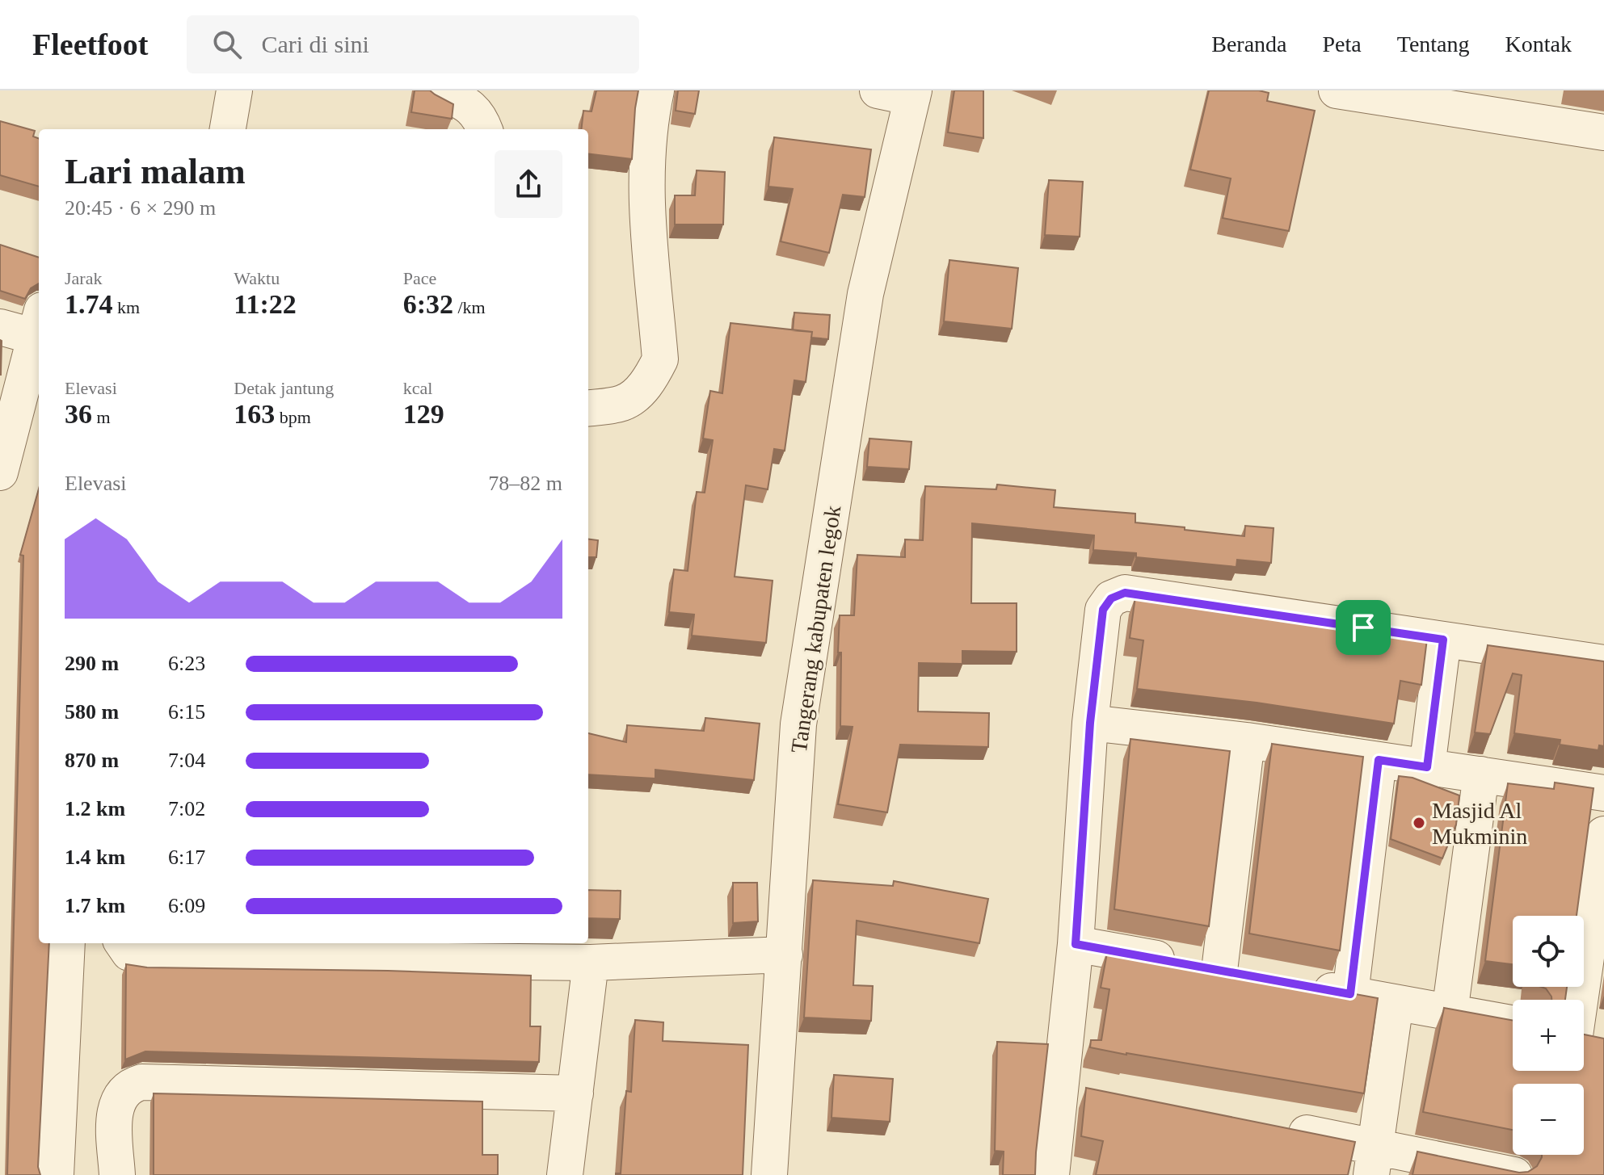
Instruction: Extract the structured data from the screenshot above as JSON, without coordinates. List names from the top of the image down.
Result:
{
  "streets": {
    "street": ["Tangerang kabupaten legok"]
  },
  "places": ["Masjid Al Mukminin"],
  "page": {
    "header": "Fleetfoot",
    "search": "Cari di sini",
    "nav": [
      "Beranda",
      "Peta",
      "Tentang",
      "Kontak"
    ],
    "heading": ["Lari malam", "20:45 · 6 × 290 m"],
    "stats": [
      ["Jarak", "1.74 km"],
      ["Waktu", "11:22"],
      ["Pace", "6:32 /km"],
      ["Elevasi", "36 m"],
      ["Detak jantung", "163 bpm"],
      ["kcal", "129"]
    ],
    "chart": ["Elevasi", "78–82 m"],
    "list": [
      {
        "name": "290 m",
        "note": "6:23"
      },
      {
        "name": "580 m",
        "note": "6:15"
      },
      {
        "name": "870 m",
        "note": "7:04"
      },
      {
        "name": "1.2 km",
        "note": "7:02"
      },
      {
        "name": "1.4 km",
        "note": "6:17"
      },
      {
        "name": "1.7 km",
        "note": "6:09"
      }
    ],
    "map_buttons": ["+", "−"]
  }
}
